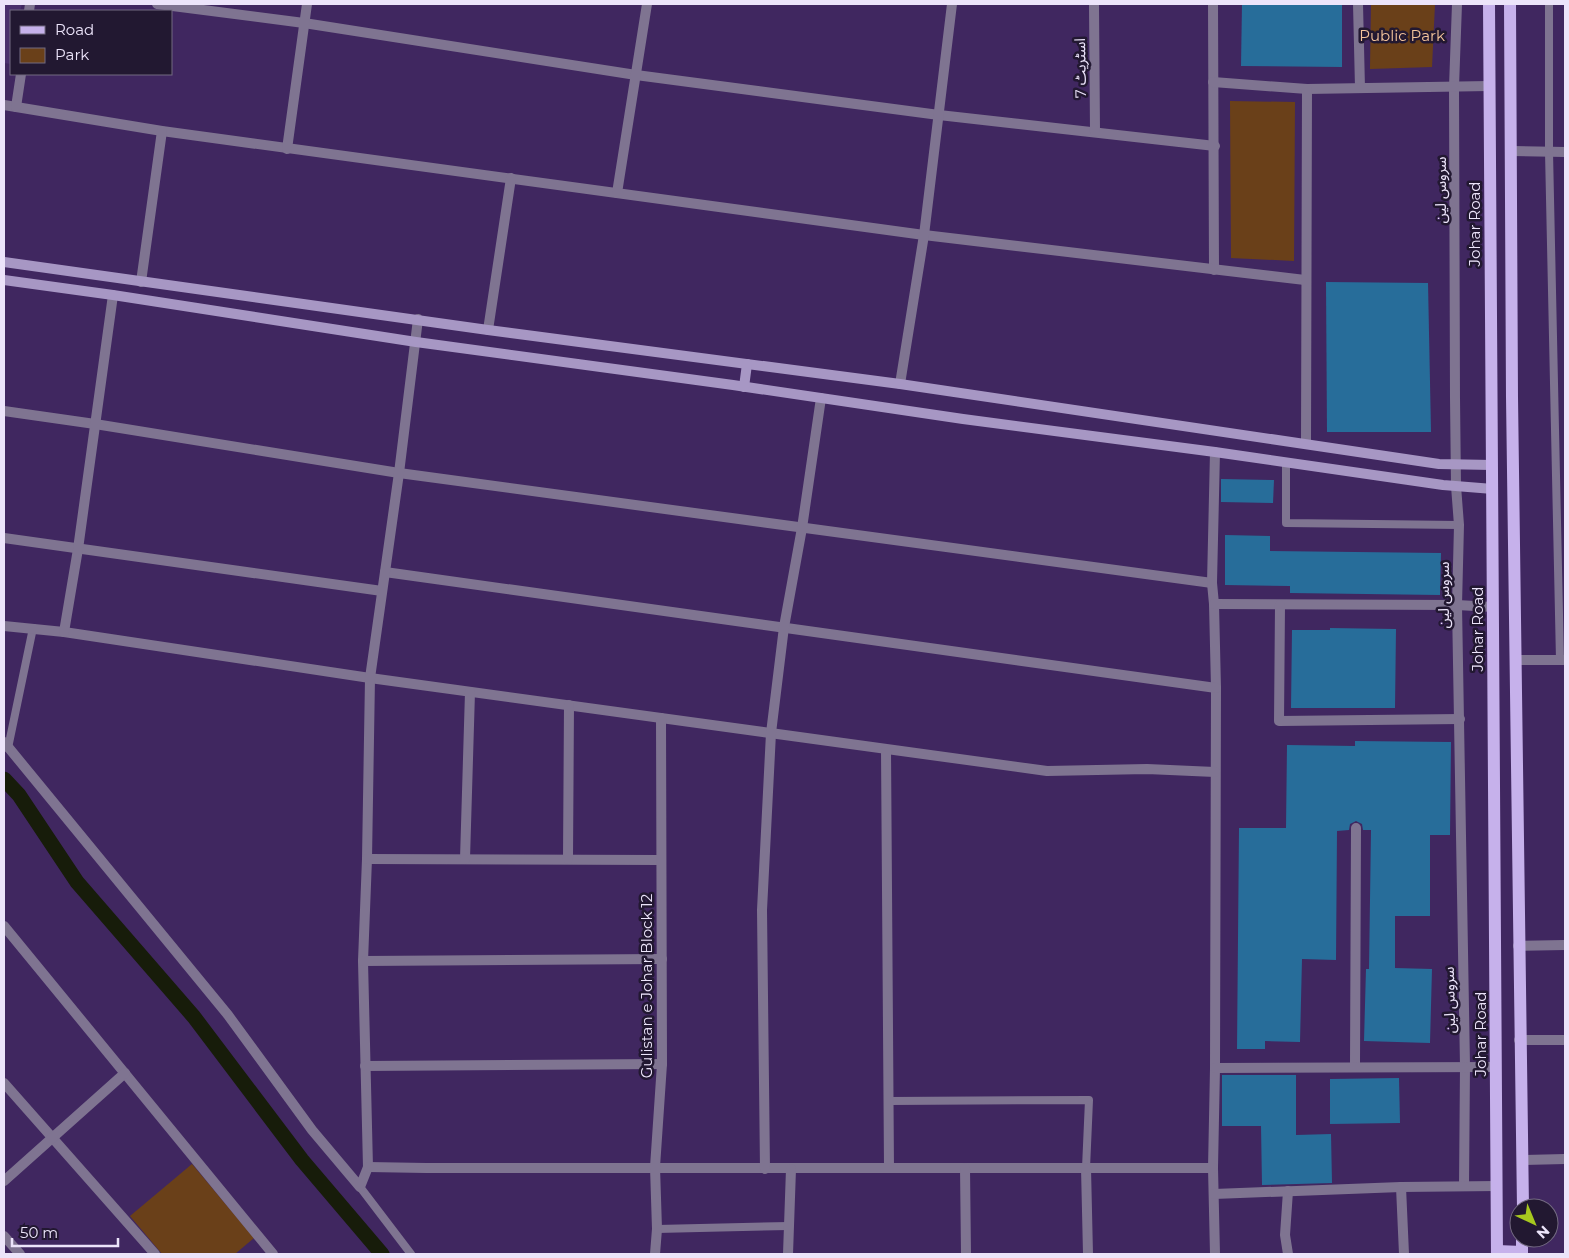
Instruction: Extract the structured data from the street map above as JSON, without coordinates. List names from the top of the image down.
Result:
{
  "streets": {
    "main road": ["Johar Road"],
    "street": ["اسٹریٹ 7", "سروس لین", "Gulistan e Johar Block 12"]
  },
  "parks": ["Public Park"],
  "legend": ["Road", "Park"],
  "scale_bar": "50 m",
  "north": "bottom right"
}
